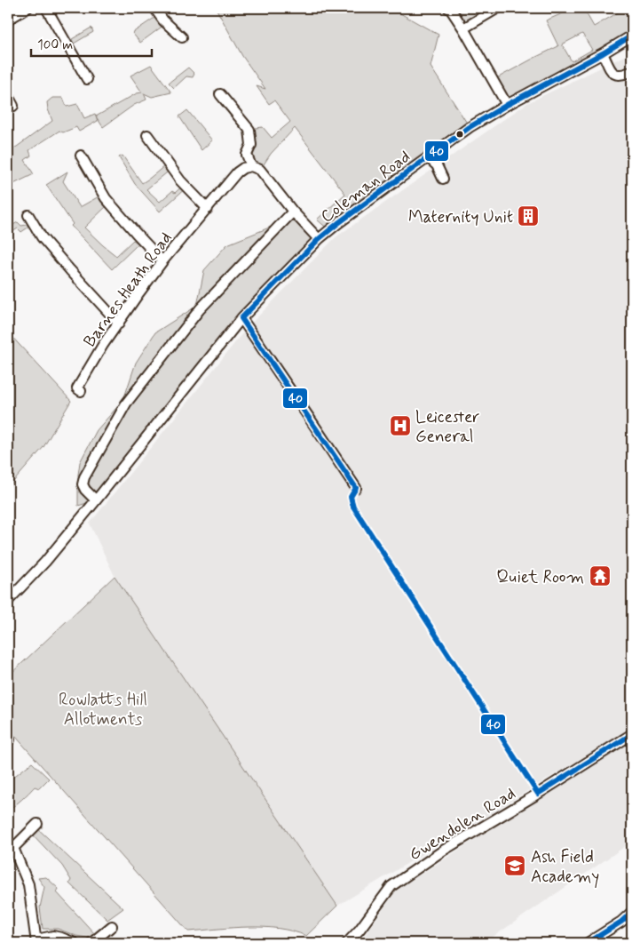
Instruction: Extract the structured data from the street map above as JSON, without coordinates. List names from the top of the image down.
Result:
{
  "streets": {
    "street": ["Coleman Road", "Barnes Heath Road", "Gwendolen Road"]
  },
  "parks": ["Rowlatts Hill Allotments"],
  "places": {
    "building": ["Maternity Unit"],
    "hospital": ["Leicester General"],
    "temple": ["Quiet Room"],
    "school or university": ["Ash Field Academy"]
  },
  "lines": ["transit line 40"],
  "scale_bar": "100 m"
}
